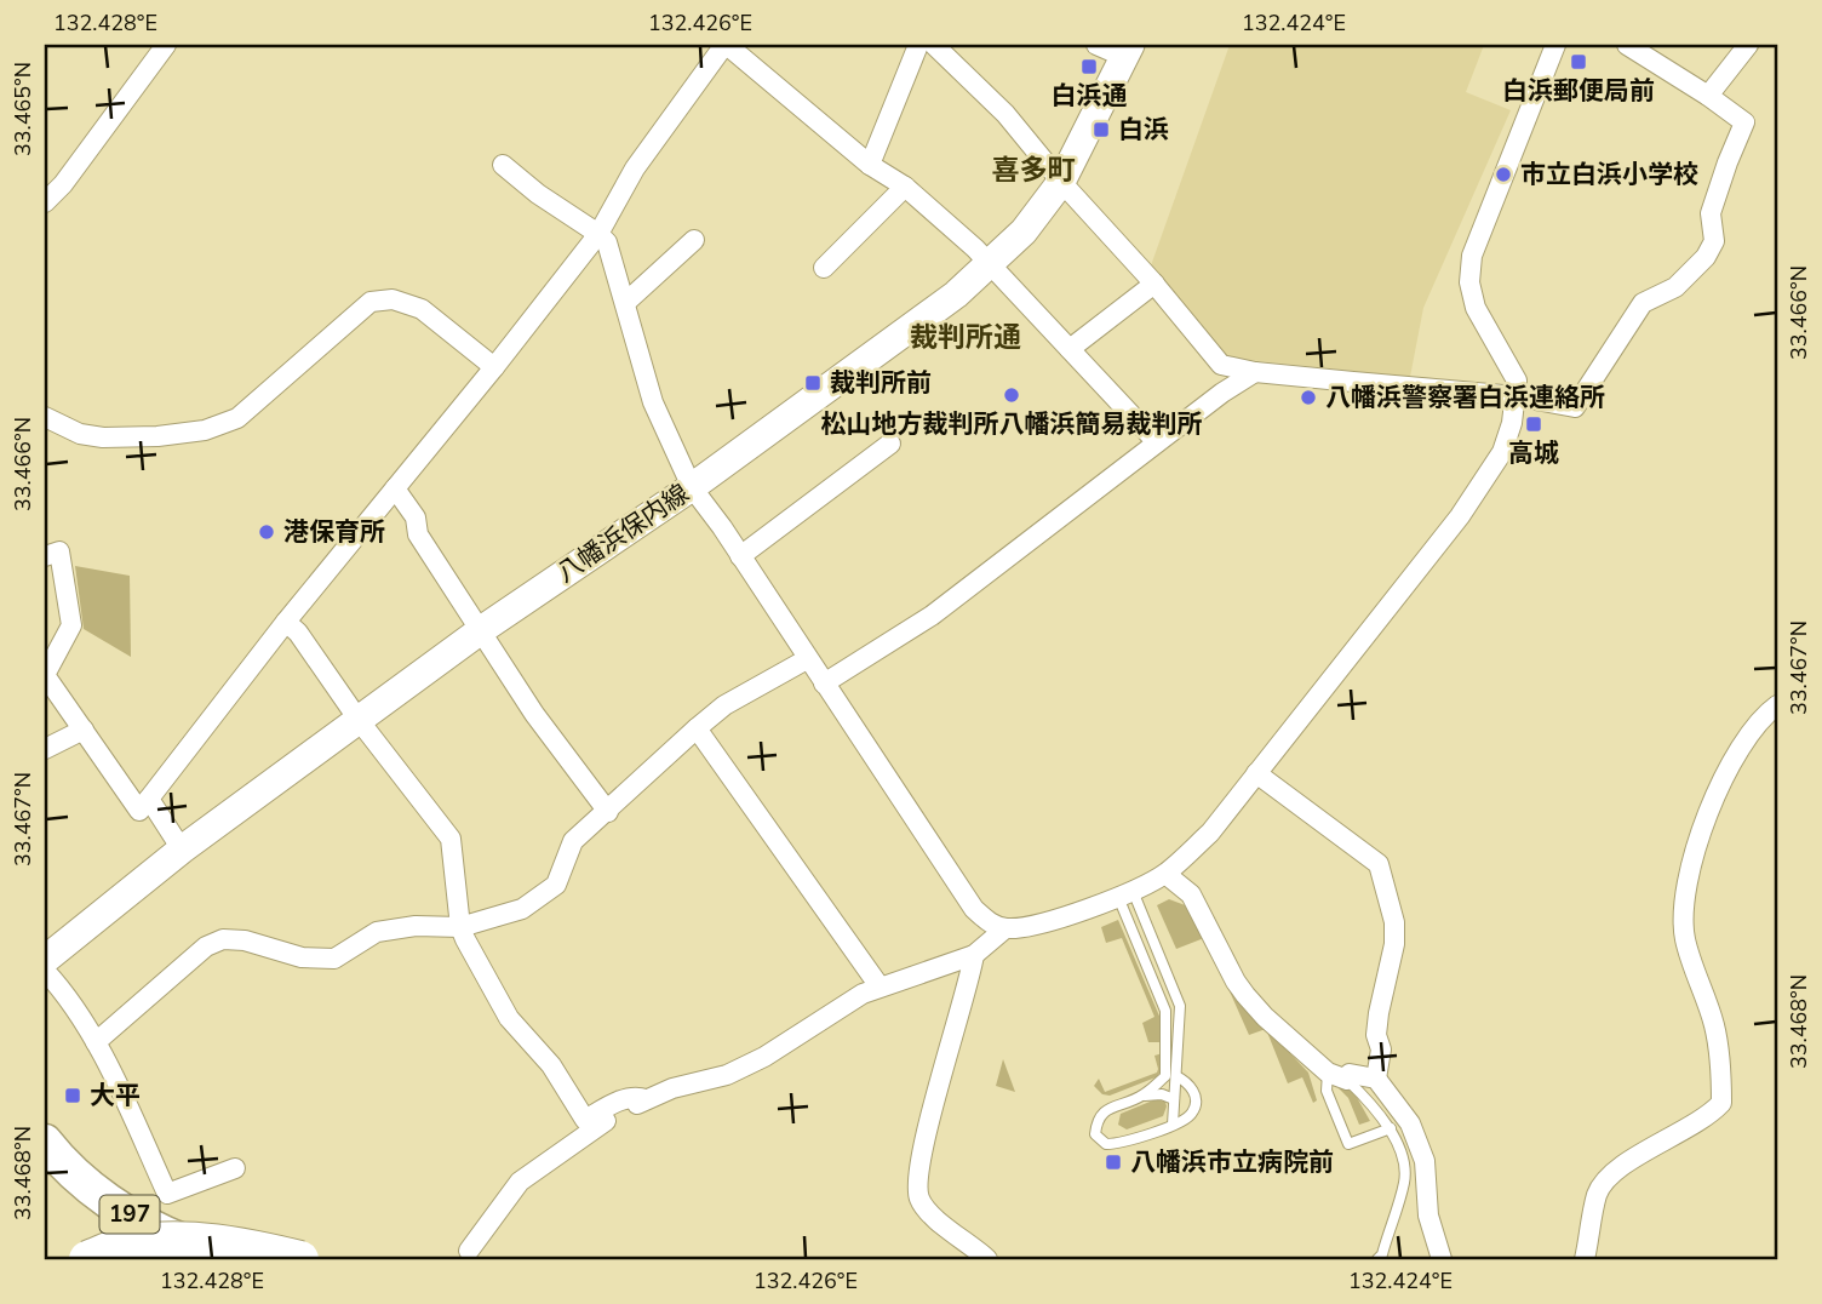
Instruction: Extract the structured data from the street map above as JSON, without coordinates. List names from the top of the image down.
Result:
{
  "streets": {
    "highway": ["197"],
    "main road": ["八幡浜保内線"]
  },
  "districts": ["喜多町", "裁判所通"],
  "places": {
    "transit": [
      "白浜郵便局前",
      "白浜通",
      "白浜",
      "裁判所前",
      "高城",
      "大平",
      "八幡浜市立病院前"
    ],
    "other": [
      "市立白浜小学校",
      "松山地方裁判所八幡浜簡易裁判所",
      "八幡浜警察署白浜連絡所",
      "港保育所"
    ]
  },
  "coordinates": [
    "132.428°E",
    "132.426°E",
    "132.424°E",
    "33.465°N",
    "33.466°N",
    "33.467°N",
    "33.468°N"
  ]
}
